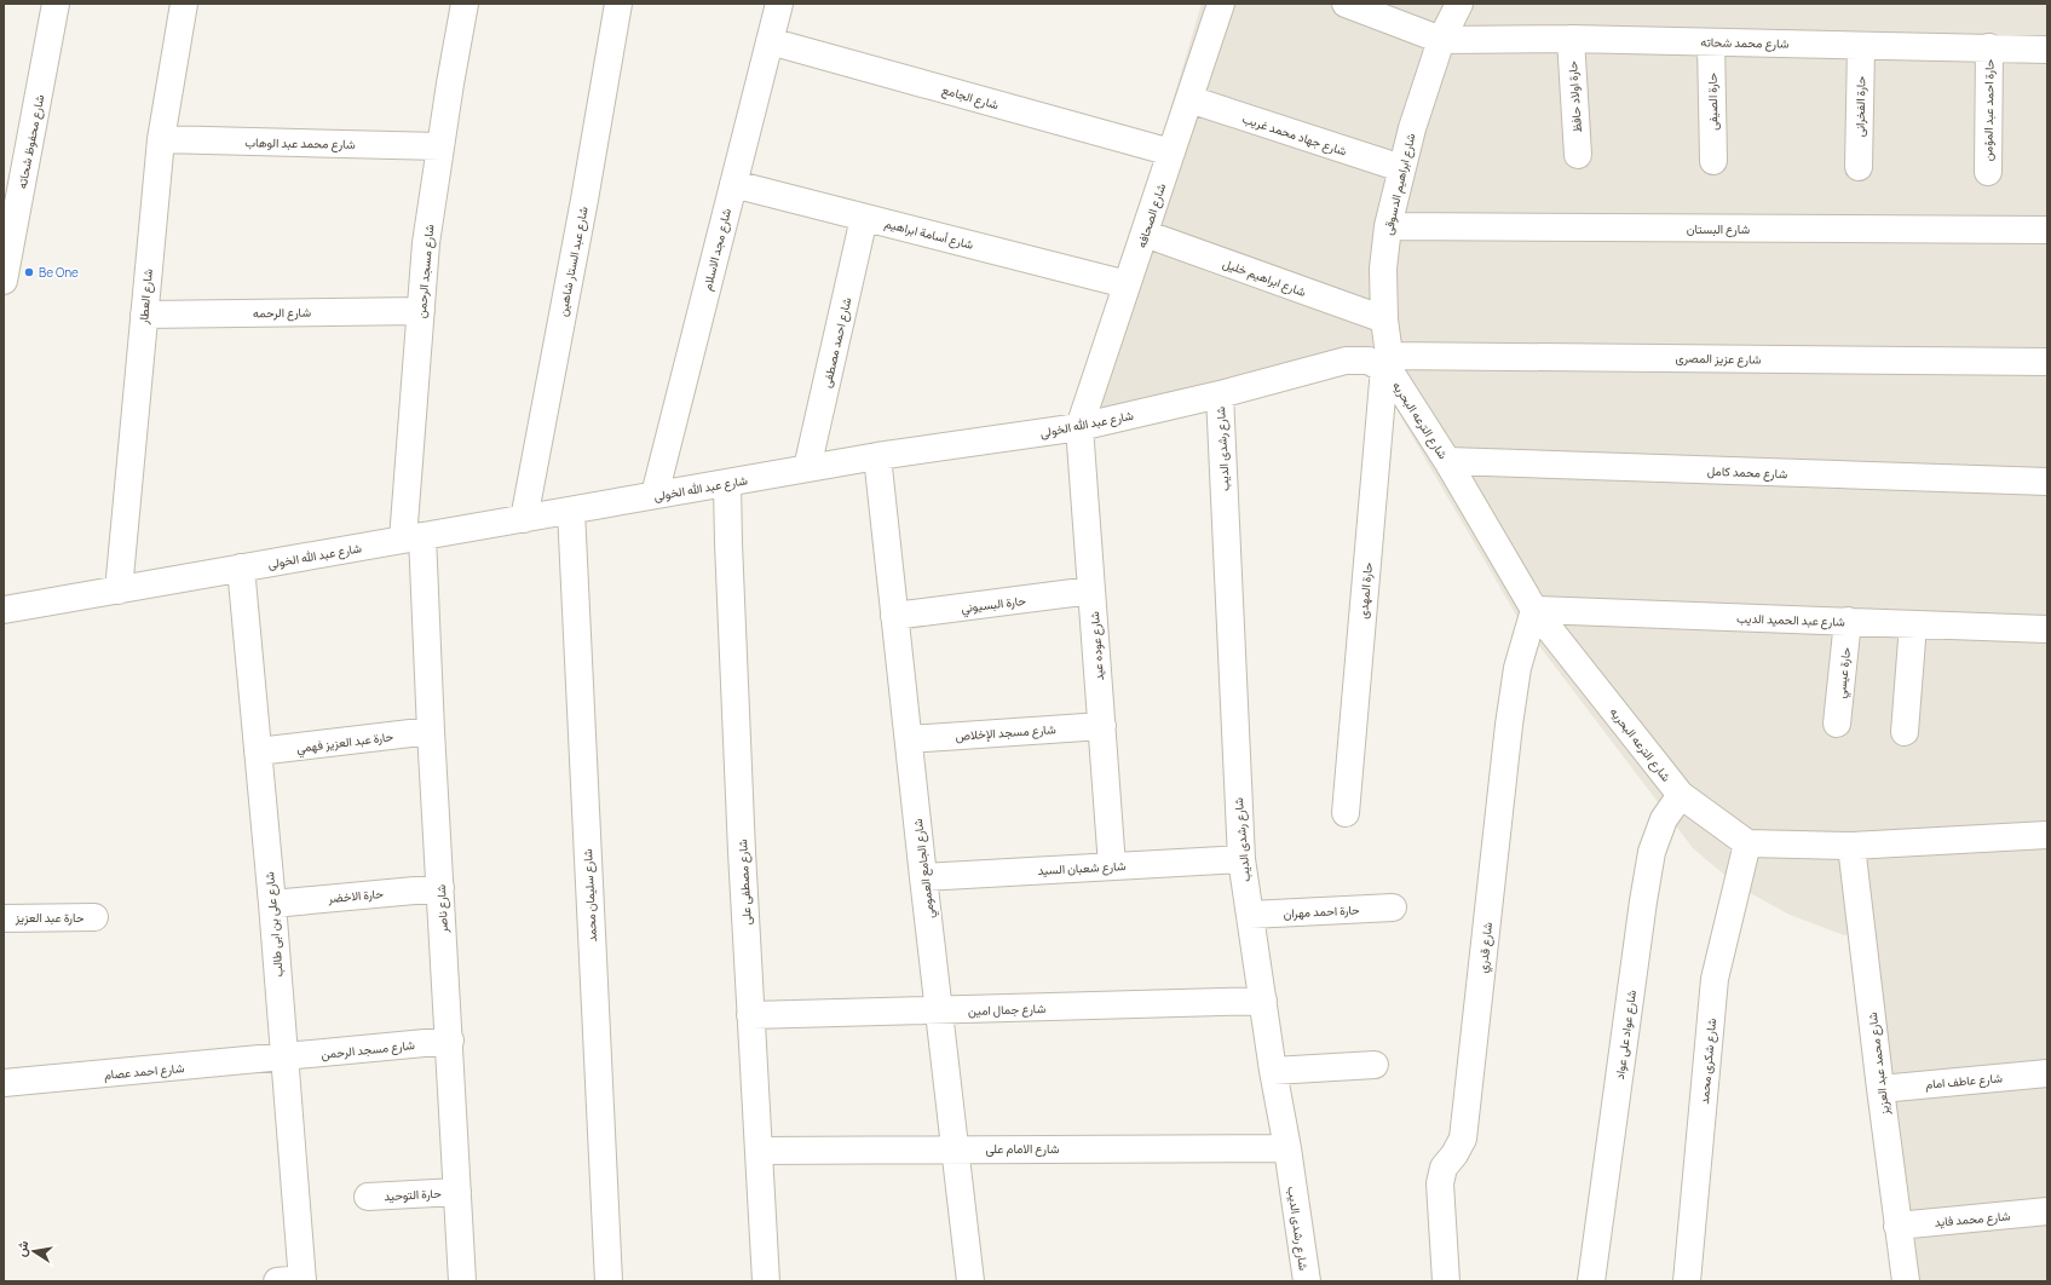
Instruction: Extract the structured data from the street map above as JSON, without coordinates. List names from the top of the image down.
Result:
{
  "streets": {
    "street": [
      "شارع محمد شحاته",
      "شارع الجامع",
      "حارة اولاد حافظ",
      "حارة الصيفى",
      "حارة الفخرانى",
      "حارة احمد عبد المؤمن",
      "شارع جهاد محمد غريب",
      "شارع محفوظ شحاته",
      "شارع محمد عبد الوهاب",
      "شارع ابراهيم الدسوقى",
      "شارع الصحافه",
      "شارع البستان",
      "شارع أسامة ابراهيم",
      "شارع مجد الاسلام",
      "شارع عبد الستار شاهين",
      "شارع مسجد الرحمن",
      "شارع ابراهيم خليل",
      "شارع العطار",
      "شارع الرحمه",
      "شارع احمد مصطفى",
      "شارع عزيز المصرى",
      "شارع الترعه البحريه",
      "شارع عبد الله الخولى",
      "شارع رشدى الديب",
      "شارع محمد كامل",
      "حارة المهدى",
      "حارة البسيوني",
      "شارع عبد الحميد الديب",
      "شارع عوده عيد",
      "حارة عيسي",
      "شارع مسجد الإخلاص",
      "حارة عبد العزيز فهمي",
      "شارع شعبان السيد",
      "شارع الجامع العمومي",
      "شارع مصطفى على",
      "حارة الاخضر",
      "شارع سليمان محمد",
      "شارع ناصر",
      "حارة احمد مهران",
      "حارة عبد العزيز",
      "شارع على بن ابى طالب",
      "شارع قدري",
      "شارع جمال امين",
      "شارع عواد على عواد",
      "شارع شكرى محمد",
      "شارع محمد عبد العزيز",
      "شارع احمد عصام",
      "شارع عاطف امام",
      "شارع الامام على",
      "حارة التوحيد",
      "شارع محمد فايد"
    ]
  },
  "crossings": [
    ["شارع محمد شحاته", "حارة اولاد حافظ"],
    ["شارع محمد شحاته", "حارة الصيفى"],
    ["شارع محمد شحاته", "حارة الفخرانى"],
    ["شارع محمد شحاته", "حارة احمد عبد المؤمن"],
    ["شارع محمد شحاته", "شارع ابراهيم الدسوقى"],
    ["شارع الجامع", "شارع الصحافه"],
    ["شارع الجامع", "شارع مجد الاسلام"],
    ["شارع جهاد محمد غريب", "شارع ابراهيم الدسوقى"],
    ["شارع جهاد محمد غريب", "شارع الصحافه"],
    ["شارع محمد عبد الوهاب", "شارع مسجد الرحمن"],
    ["شارع محمد عبد الوهاب", "شارع العطار"],
    ["شارع ابراهيم الدسوقى", "شارع البستان"],
    ["شارع ابراهيم الدسوقى", "شارع ابراهيم خليل"],
    ["شارع ابراهيم الدسوقى", "شارع عزيز المصرى"],
    ["شارع ابراهيم الدسوقى", "شارع الترعه البحريه"],
    ["شارع ابراهيم الدسوقى", "شارع عبد الله الخولى"],
    ["شارع ابراهيم الدسوقى", "حارة المهدى"],
    ["شارع الصحافه", "شارع أسامة ابراهيم"],
    ["شارع الصحافه", "شارع ابراهيم خليل"],
    ["شارع الصحافه", "شارع عبد الله الخولى"],
    ["شارع الصحافه", "شارع عوده عيد"],
    ["شارع أسامة ابراهيم", "شارع مجد الاسلام"],
    ["شارع أسامة ابراهيم", "شارع احمد مصطفى"],
    ["شارع مجد الاسلام", "شارع عبد الله الخولى"],
    ["شارع عبد الستار شاهين", "شارع عبد الله الخولى"],
    ["شارع مسجد الرحمن", "شارع الرحمه"],
    ["شارع مسجد الرحمن", "شارع عبد الله الخولى"],
    ["شارع مسجد الرحمن", "شارع ناصر"],
    ["شارع مسجد الرحمن", "شارع على بن ابى طالب"],
    ["شارع مسجد الرحمن", "شارع احمد عصام"],
    ["شارع العطار", "شارع الرحمه"],
    ["شارع العطار", "شارع عبد الله الخولى"],
    ["شارع احمد مصطفى", "شارع عبد الله الخولى"],
    ["شارع عزيز المصرى", "شارع الترعه البحريه"],
    ["شارع عزيز المصرى", "شارع عبد الله الخولى"],
    ["شارع عزيز المصرى", "حارة المهدى"],
    ["شارع الترعه البحريه", "شارع عبد الله الخولى"],
    ["شارع الترعه البحريه", "شارع محمد كامل"],
    ["شارع الترعه البحريه", "حارة المهدى"],
    ["شارع الترعه البحريه", "شارع عبد الحميد الديب"],
    ["شارع الترعه البحريه", "شارع قدري"],
    ["شارع الترعه البحريه", "شارع عواد على عواد"],
    ["شارع الترعه البحريه", "شارع شكرى محمد"],
    ["شارع عبد الله الخولى", "شارع رشدى الديب"],
    ["شارع عبد الله الخولى", "حارة المهدى"],
    ["شارع عبد الله الخولى", "شارع عوده عيد"],
    ["شارع عبد الله الخولى", "شارع الجامع العمومي"],
    ["شارع عبد الله الخولى", "شارع مصطفى على"],
    ["شارع عبد الله الخولى", "شارع سليمان محمد"],
    ["شارع عبد الله الخولى", "شارع ناصر"],
    ["شارع عبد الله الخولى", "شارع على بن ابى طالب"],
    ["شارع رشدى الديب", "شارع شعبان السيد"],
    ["شارع رشدى الديب", "حارة احمد مهران"],
    ["شارع رشدى الديب", "شارع جمال امين"],
    ["شارع رشدى الديب", "شارع الامام على"],
    ["حارة البسيوني", "شارع عوده عيد"],
    ["حارة البسيوني", "شارع الجامع العمومي"],
    ["شارع عبد الحميد الديب", "حارة عيسي"],
    ["شارع عبد الحميد الديب", "شارع قدري"],
    ["شارع عوده عيد", "شارع مسجد الإخلاص"],
    ["شارع عوده عيد", "شارع شعبان السيد"],
    ["شارع مسجد الإخلاص", "شارع الجامع العمومي"],
    ["حارة عبد العزيز فهمي", "شارع ناصر"],
    ["حارة عبد العزيز فهمي", "شارع على بن ابى طالب"],
    ["شارع شعبان السيد", "شارع الجامع العمومي"],
    ["شارع الجامع العمومي", "شارع جمال امين"],
    ["شارع الجامع العمومي", "شارع الامام على"],
    ["شارع مصطفى على", "شارع جمال امين"],
    ["شارع مصطفى على", "شارع الامام على"],
    ["حارة الاخضر", "شارع ناصر"],
    ["حارة الاخضر", "شارع على بن ابى طالب"],
    ["شارع ناصر", "حارة التوحيد"],
    ["شارع على بن ابى طالب", "شارع احمد عصام"],
    ["شارع محمد عبد العزيز", "شارع عاطف امام"],
    ["شارع محمد عبد العزيز", "شارع محمد فايد"]
  ],
  "places": ["Be One"],
  "north": "left"
}
